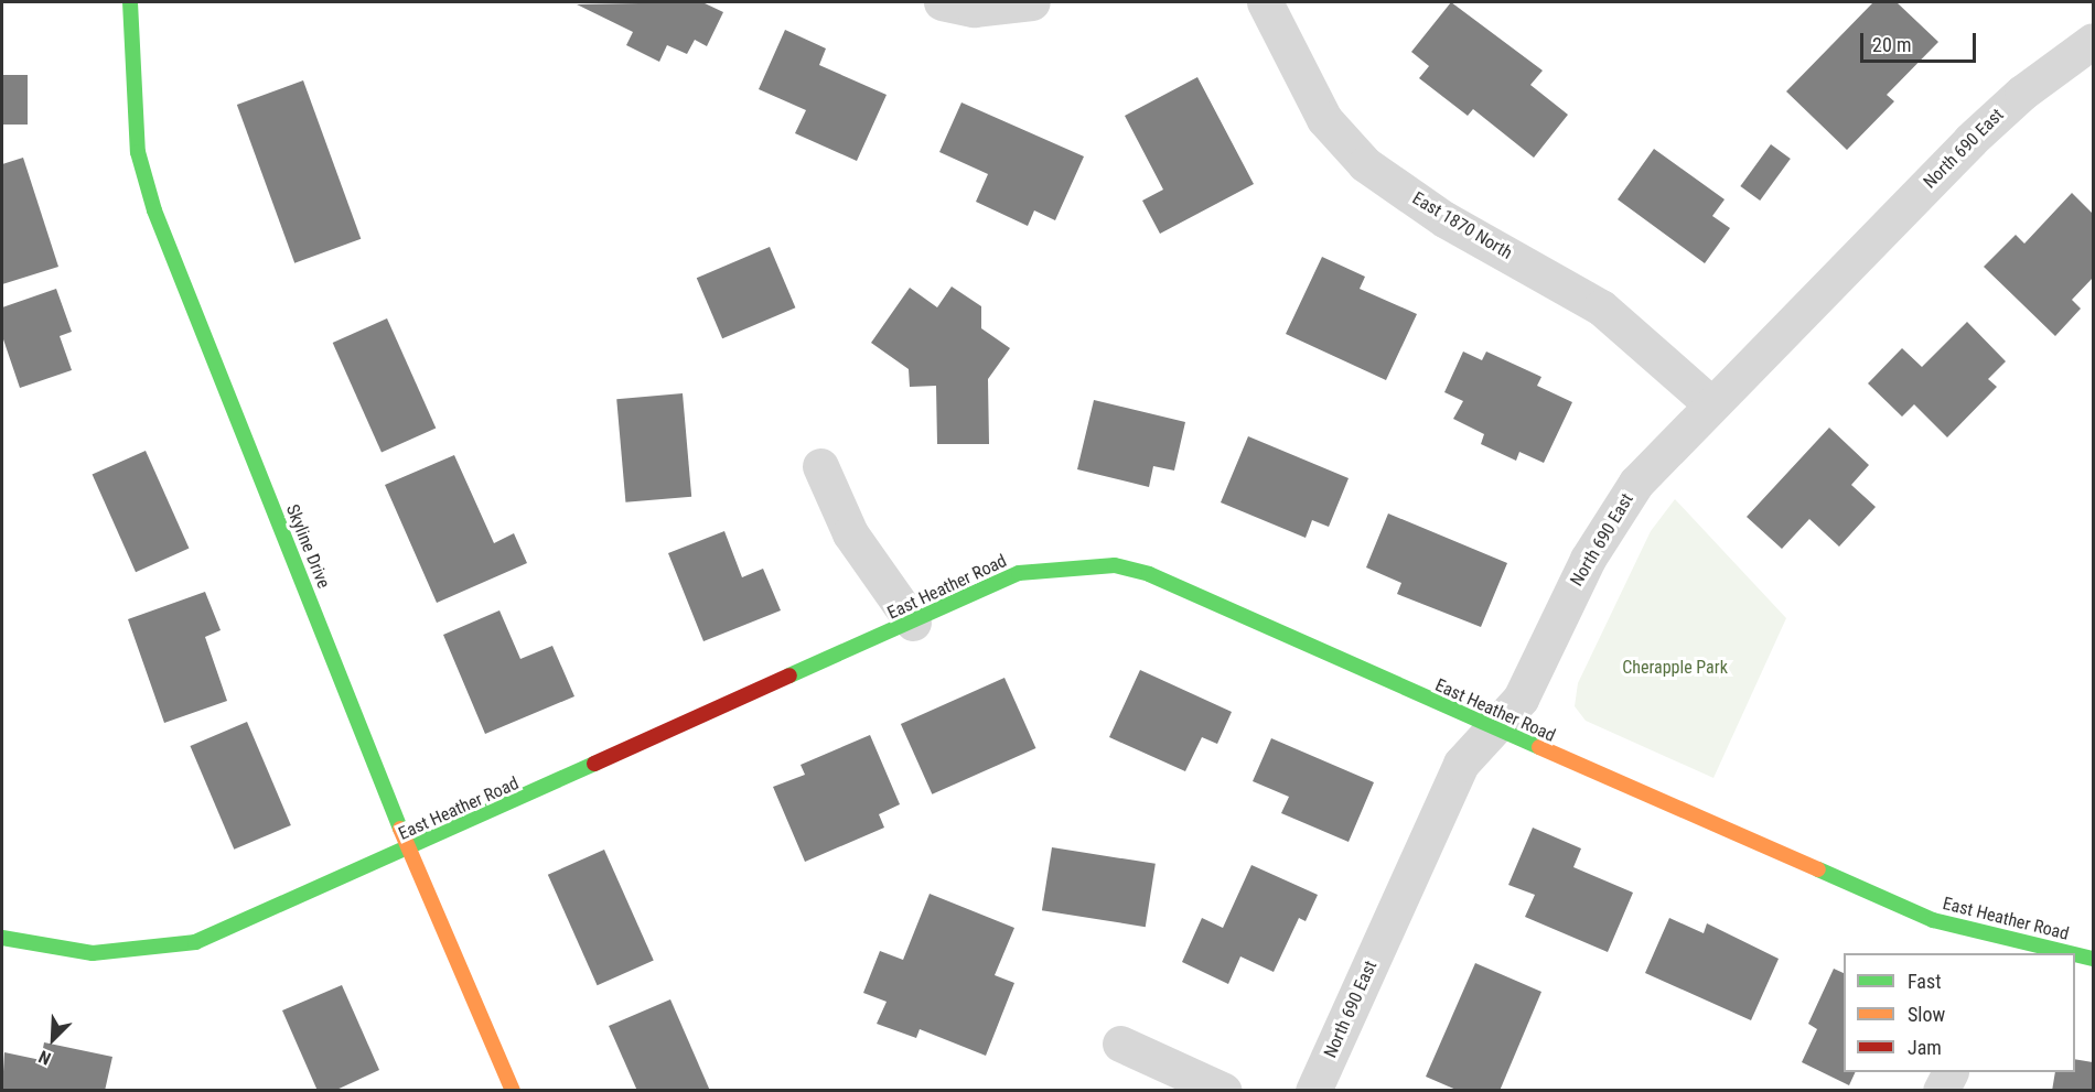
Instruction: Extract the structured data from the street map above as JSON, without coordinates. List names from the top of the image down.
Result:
{
  "streets": {
    "street": [
      "North 690 East",
      "East 1870 North",
      "Skyline Drive",
      "East Heather Road"
    ]
  },
  "crossings": [
    ["North 690 East", "East 1870 North"],
    ["North 690 East", "East Heather Road"],
    ["Skyline Drive", "East Heather Road"]
  ],
  "parks": ["Cherapple Park"],
  "legend": ["Fast", "Slow", "Jam"],
  "scale_bar": "20 m",
  "north": "bottom left"
}
